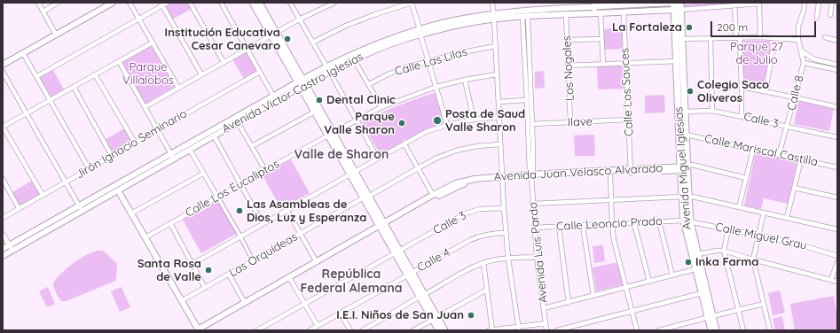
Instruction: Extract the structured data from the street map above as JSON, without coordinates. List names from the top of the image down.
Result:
{
  "streets": {
    "main road": ["Avenida Miguel Iglesias"],
    "street": [
      "Calle Las Lilas",
      "Los Nogales",
      "Calle Los Sauces",
      "Avenida Victor Castro Iglesias",
      "Calle 8",
      "Calle 3",
      "Ilave",
      "Jirón Ignacio Seminario",
      "Calle Mariscal Castilla",
      "Avenida Juan Velasco Alvarado",
      "Calle Los Eucaliptos",
      "Calle Leoncio Prado",
      "Calle Miguel Grau",
      "Avenida Luis Pardo",
      "Las Orquídeas",
      "Calle 4"
    ]
  },
  "crossings": [
    ["Los Nogales", "Avenida Victor Castro Iglesias"],
    ["Los Nogales", "Ilave"],
    ["Calle Los Sauces", "Avenida Victor Castro Iglesias"],
    ["Calle Los Sauces", "Ilave"],
    ["Calle Los Sauces", "Avenida Juan Velasco Alvarado"],
    ["Avenida Victor Castro Iglesias", "Avenida Miguel Iglesias"],
    ["Avenida Victor Castro Iglesias", "Avenida Luis Pardo"],
    ["Calle 8", "Calle 3"],
    ["Calle 8", "Calle Mariscal Castilla"],
    ["Calle 3", "Avenida Miguel Iglesias"],
    ["Ilave", "Avenida Luis Pardo"],
    ["Calle Mariscal Castilla", "Avenida Miguel Iglesias"],
    ["Avenida Miguel Iglesias", "Avenida Juan Velasco Alvarado"],
    ["Avenida Miguel Iglesias", "Calle Leoncio Prado"],
    ["Avenida Miguel Iglesias", "Calle Miguel Grau"],
    ["Avenida Juan Velasco Alvarado", "Avenida Luis Pardo"],
    ["Calle Leoncio Prado", "Calle Miguel Grau"],
    ["Calle Leoncio Prado", "Avenida Luis Pardo"]
  ],
  "districts": ["Valle de Sharon", "República Federal Alemana"],
  "parks": ["Parque 27 de Julio", "Parque Villalobos"],
  "places": [
    "La Fortaleza",
    "Institución Educativa Cesar Canevaro",
    "Colegio Saco Oliveros",
    "Dental Clinic",
    "Posta de Saud Valle Sharon",
    "Parque Valle Sharon",
    "Las Asambleas de Dios, Luz y Esperanza",
    "Inka Farma",
    "Santa Rosa de Valle",
    "I.E.I. Niños de San Juan"
  ],
  "scale_bar": "200 m"
}
